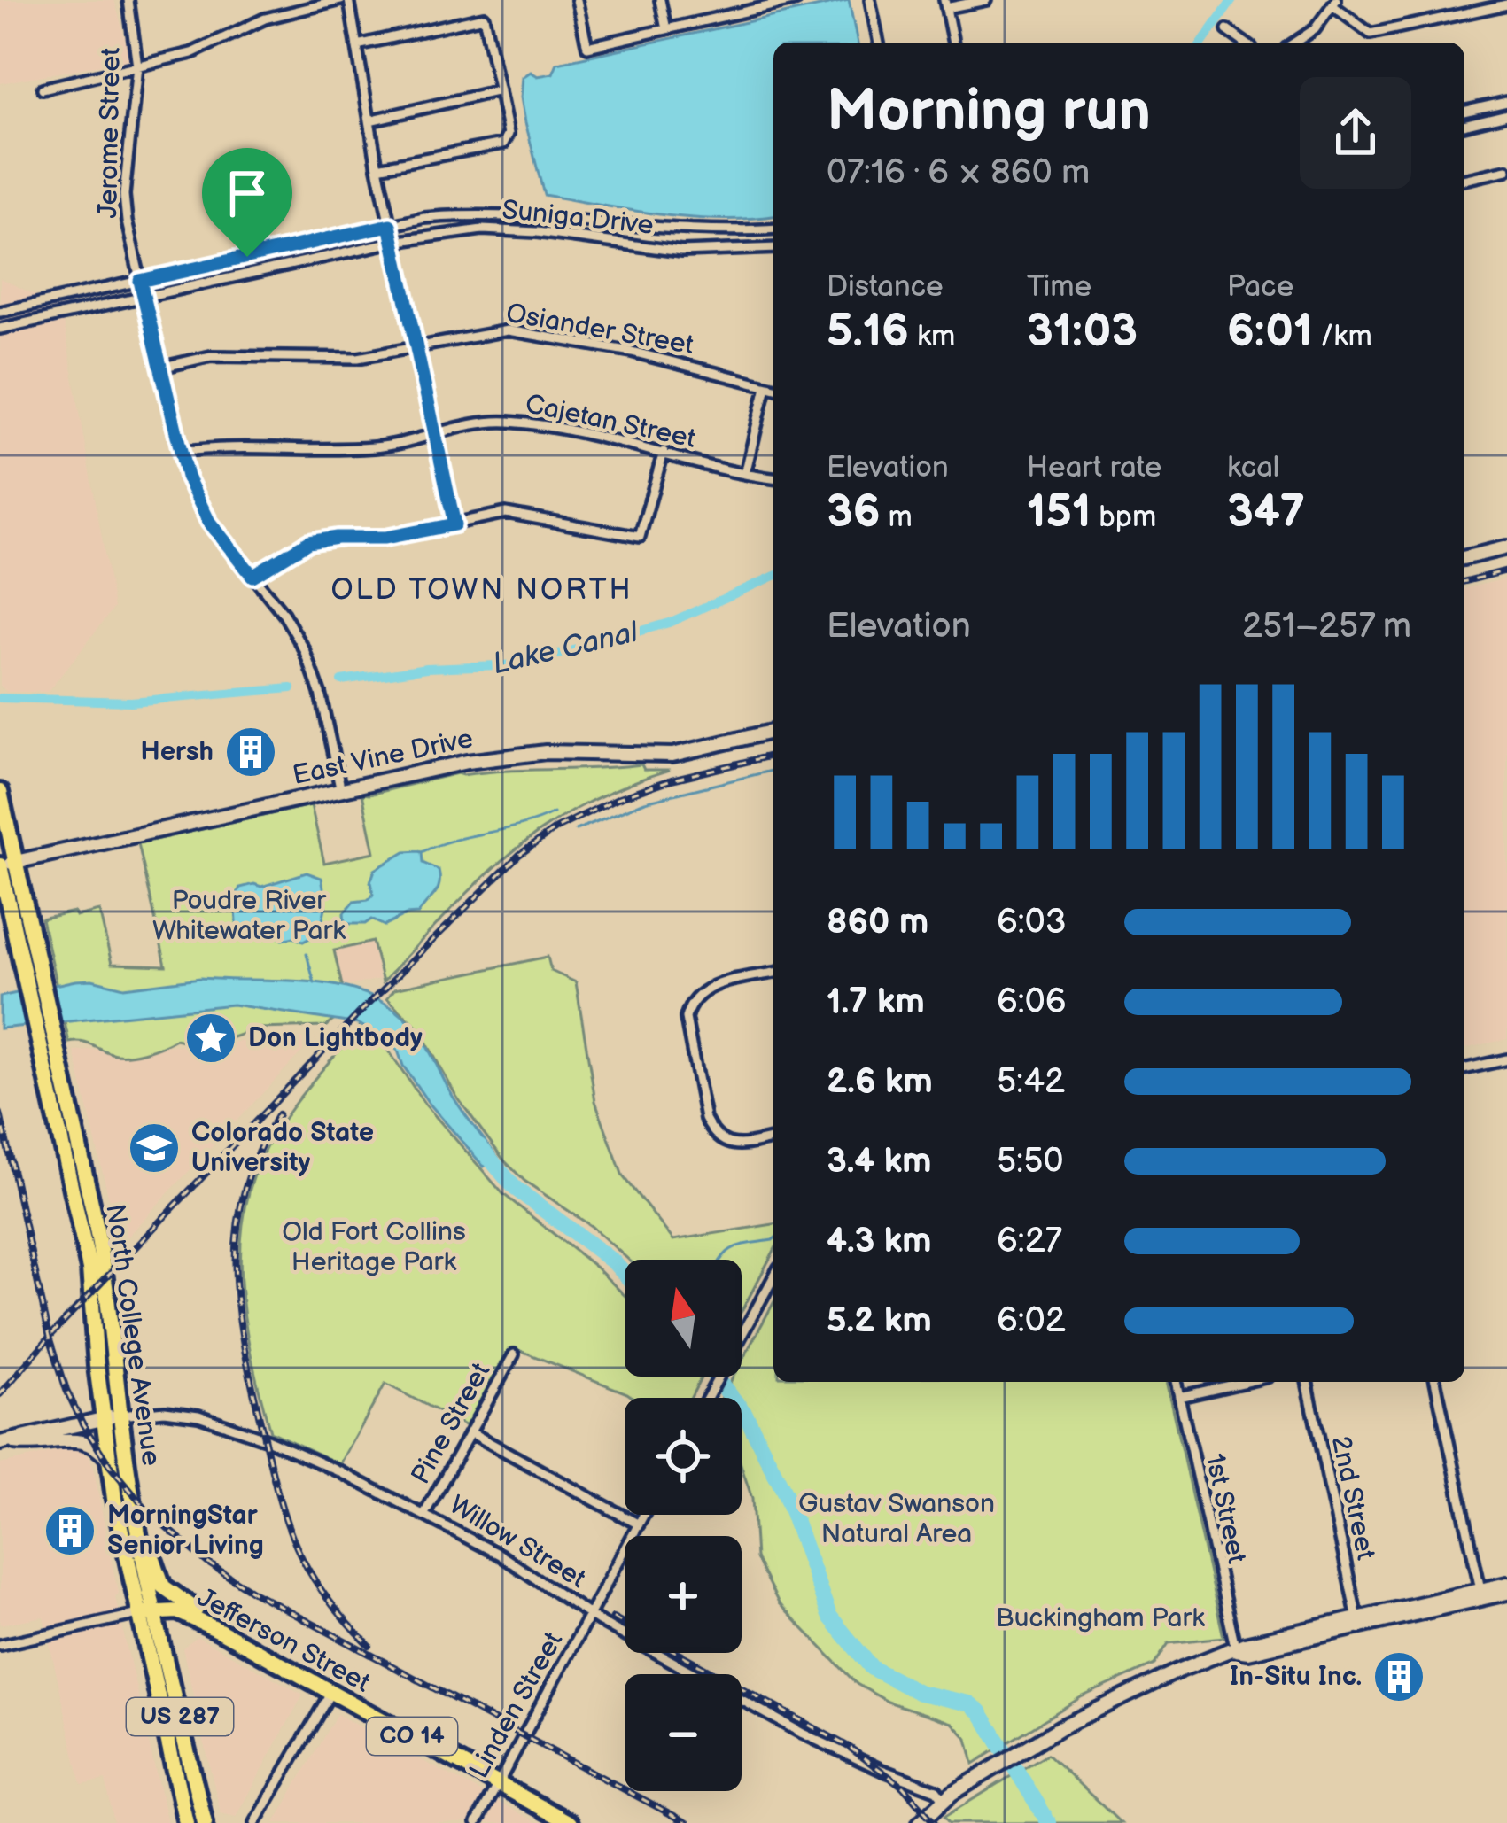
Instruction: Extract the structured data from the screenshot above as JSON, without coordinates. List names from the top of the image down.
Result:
{
  "streets": {
    "highway": [
      "North College Avenue",
      "Jefferson Street",
      "US 287",
      "CO 14"
    ],
    "street": [
      "Jerome Street",
      "Suniga Drive",
      "Osiander Street",
      "Cajetan Street",
      "East Vine Drive",
      "Pine Street",
      "2nd Street",
      "1st Street",
      "Willow Street",
      "Linden Street"
    ]
  },
  "crossings": [
    ["Jerome Street", "Suniga Drive"],
    ["Jerome Street", "Osiander Street"],
    ["Jerome Street", "Cajetan Street"],
    ["Jerome Street", "East Vine Drive"],
    ["East Vine Drive", "North College Avenue"],
    ["North College Avenue", "Willow Street"],
    ["North College Avenue", "Jefferson Street"],
    ["North College Avenue", "CO 14"],
    ["Pine Street", "Willow Street"],
    ["Willow Street", "Linden Street"],
    ["Jefferson Street", "Linden Street"],
    ["Jefferson Street", "CO 14"]
  ],
  "districts": ["OLD TOWN NORTH"],
  "water": ["Lake Canal"],
  "parks": [
    "Poudre River Whitewater Park",
    "Old Fort Collins Heritage Park",
    "Gustav Swanson Natural Area",
    "Buckingham Park"
  ],
  "places": {
    "building": ["Hersh", "MorningStar Senior Living", "In-Situ Inc."],
    "place": ["Don Lightbody"],
    "school or university": ["Colorado State University"]
  },
  "north": "top",
  "page": {
    "heading": ["Morning run", "07:16 · 6 × 860 m"],
    "stats": [
      ["Distance", "5.16 km"],
      ["Time", "31:03"],
      ["Pace", "6:01 /km"],
      ["Elevation", "36 m"],
      ["Heart rate", "151 bpm"],
      ["kcal", "347"]
    ],
    "chart": ["Elevation", "251–257 m"],
    "list": [
      {
        "name": "860 m",
        "note": "6:03"
      },
      {
        "name": "1.7 km",
        "note": "6:06"
      },
      {
        "name": "2.6 km",
        "note": "5:42"
      },
      {
        "name": "3.4 km",
        "note": "5:50"
      },
      {
        "name": "4.3 km",
        "note": "6:27"
      },
      {
        "name": "5.2 km",
        "note": "6:02"
      }
    ],
    "map_buttons": ["+", "−"]
  }
}
